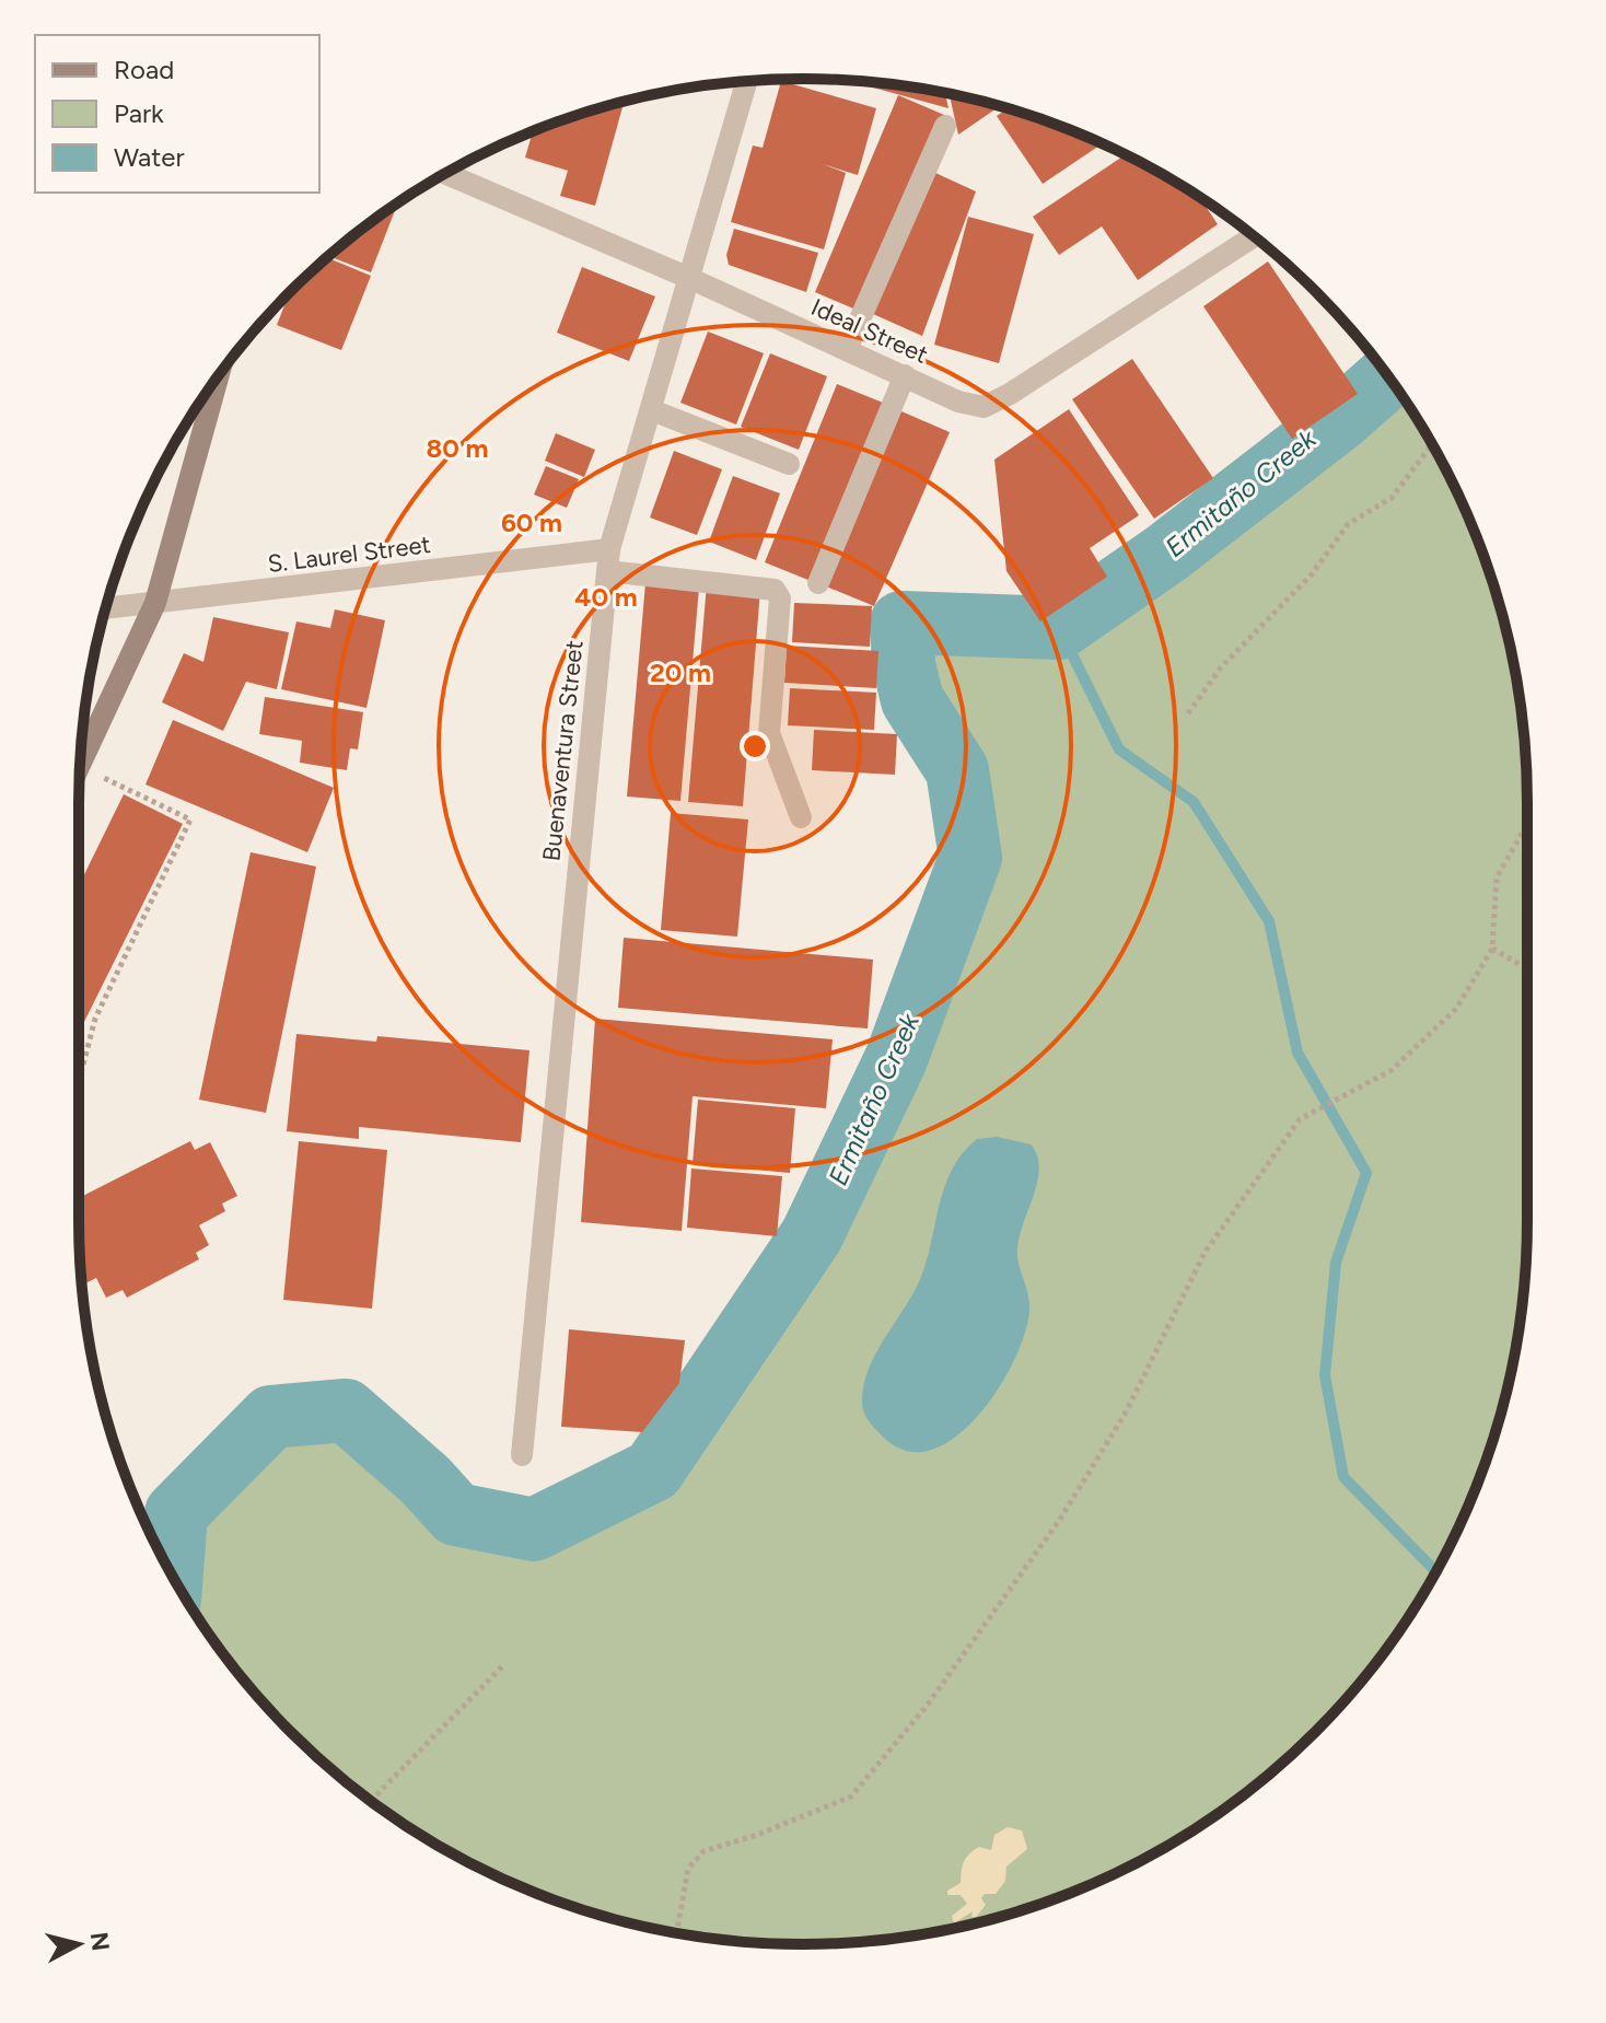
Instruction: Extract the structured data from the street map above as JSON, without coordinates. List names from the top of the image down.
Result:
{
  "streets": {
    "street": ["Ideal Street", "S. Laurel Street", "Buenaventura Street"]
  },
  "crossings": [
    ["Ideal Street", "Buenaventura Street"],
    ["S. Laurel Street", "Buenaventura Street"]
  ],
  "water": ["Ermitaño Creek"],
  "legend": ["Road", "Park", "Water"],
  "north": "right",
  "rings": [
    "80 m",
    "60 m",
    "40 m",
    "20 m"
  ]
}
